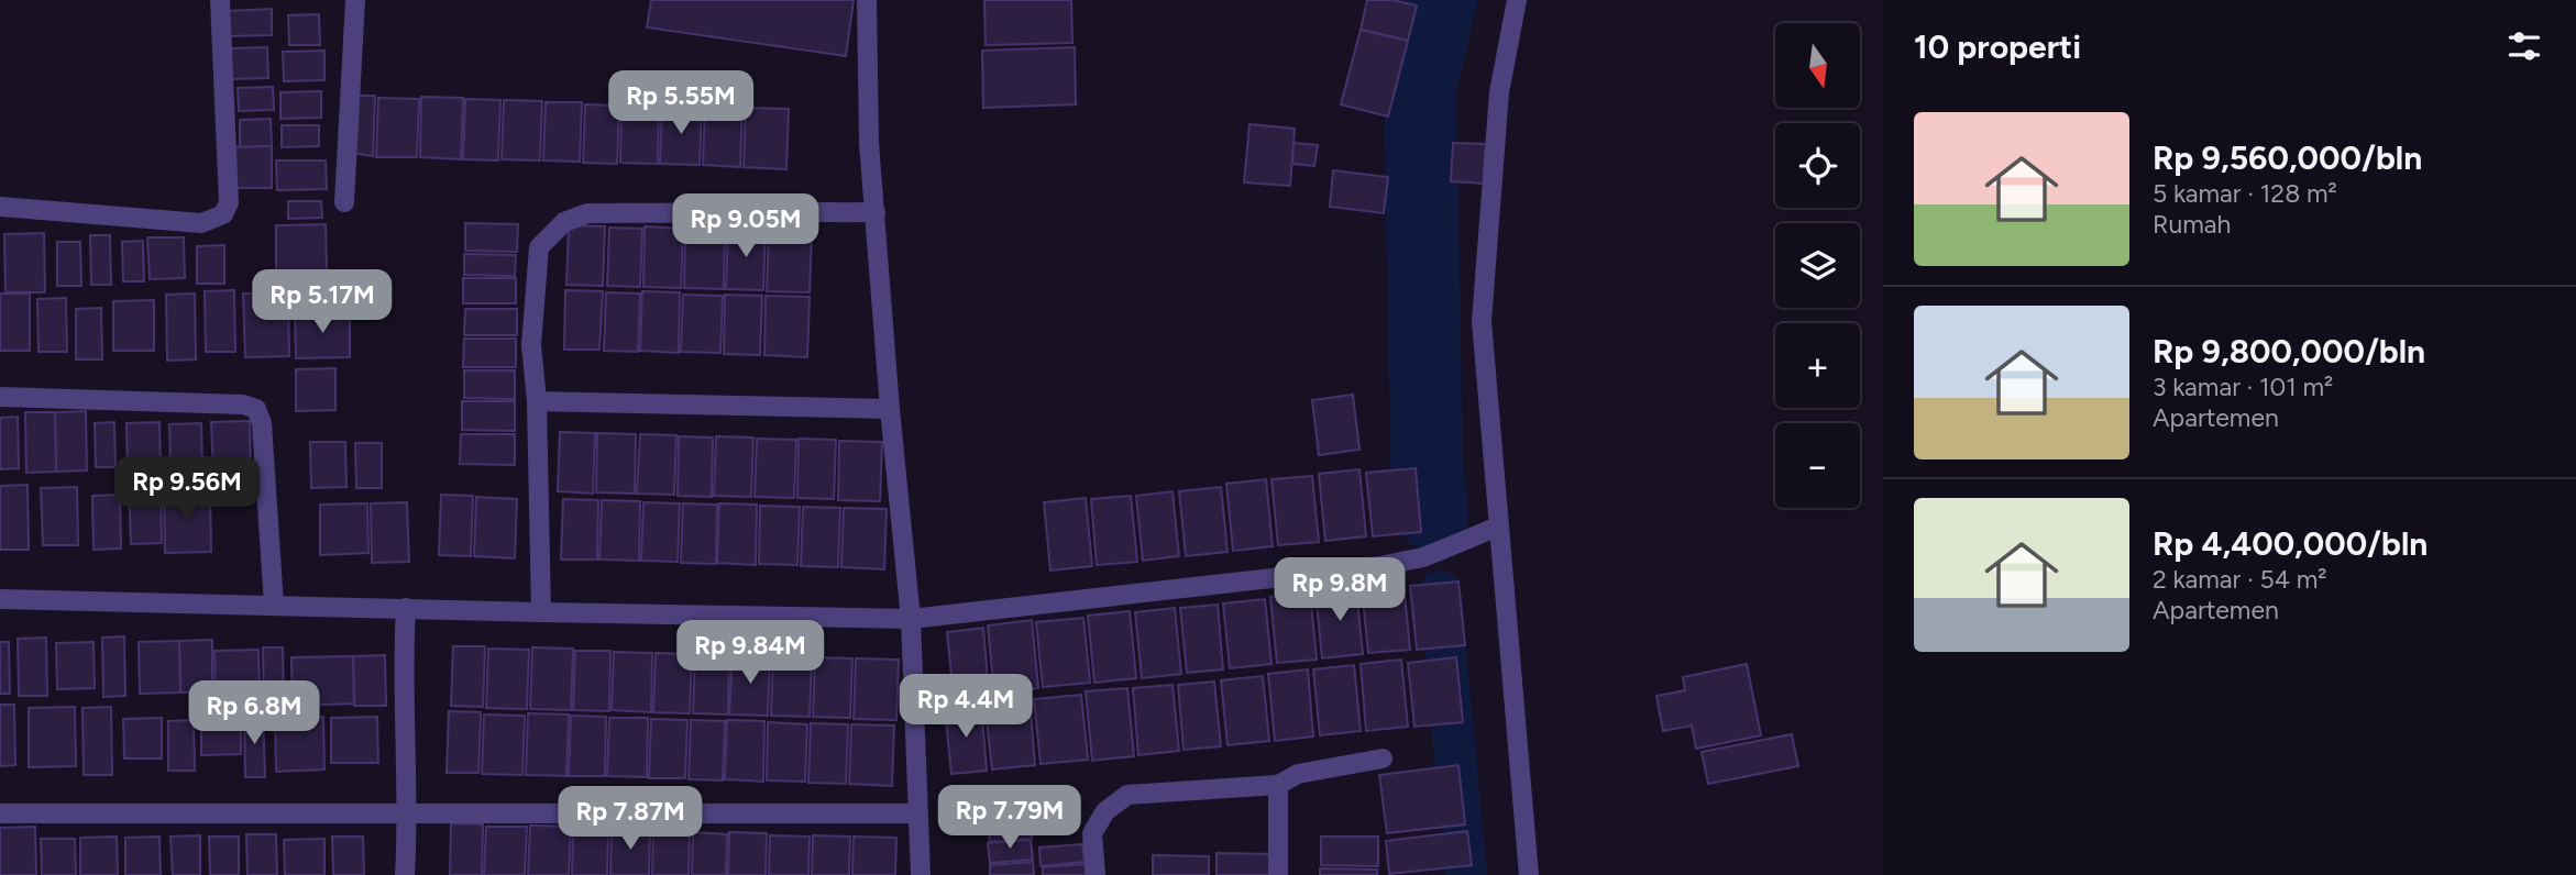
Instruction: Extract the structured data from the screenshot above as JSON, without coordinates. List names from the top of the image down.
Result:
{
  "north": "bottom",
  "page": {
    "heading": "10 properti",
    "map_buttons": ["+", "−"],
    "price": [
      "Rp 5.55M",
      "Rp 9.05M",
      "Rp 5.17M",
      "Rp 9.56M",
      "Rp 9.8M",
      "Rp 9.84M",
      "Rp 4.4M",
      "Rp 6.8M",
      "Rp 7.79M",
      "Rp 7.87M"
    ],
    "list": [
      {
        "name": "Rp 9,560,000/bln",
        "note": "5 kamar · 128 m² · Rumah"
      },
      {
        "name": "Rp 9,800,000/bln",
        "note": "3 kamar · 101 m² · Apartemen"
      },
      {
        "name": "Rp 4,400,000/bln",
        "note": "2 kamar · 54 m² · Apartemen"
      }
    ]
  }
}
